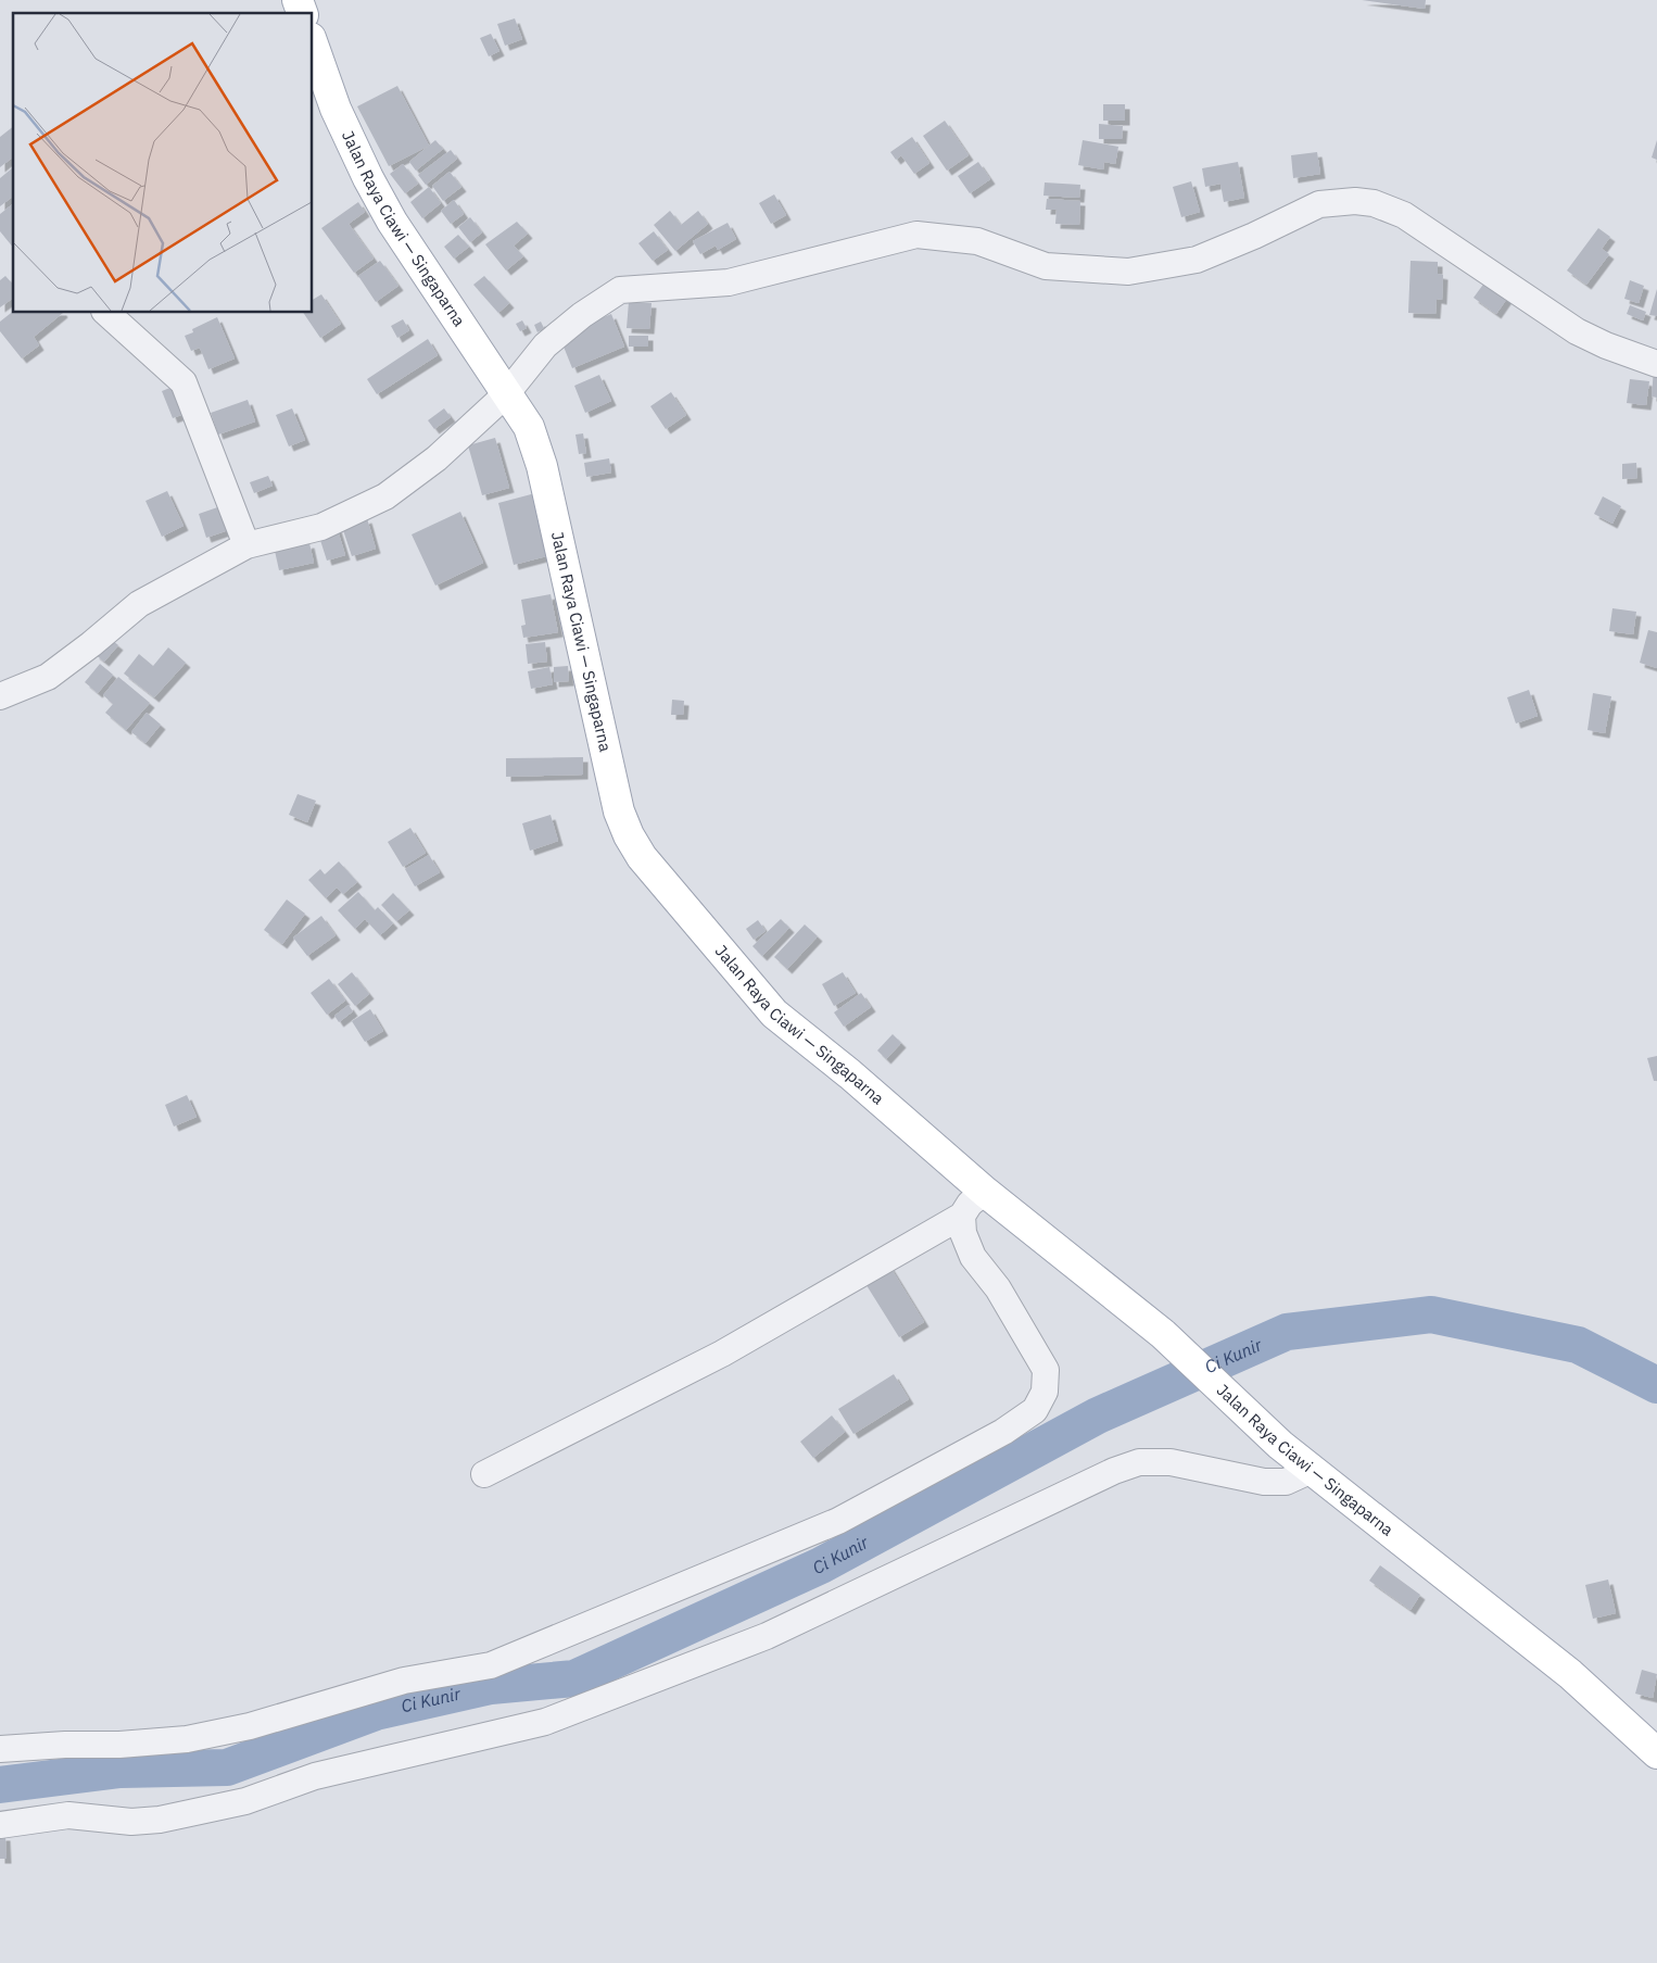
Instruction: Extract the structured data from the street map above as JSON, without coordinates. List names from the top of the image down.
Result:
{
  "streets": {
    "main road": ["Jalan Raya Ciawi — Singaparna"]
  },
  "water": ["Ci Kunir"]
}
